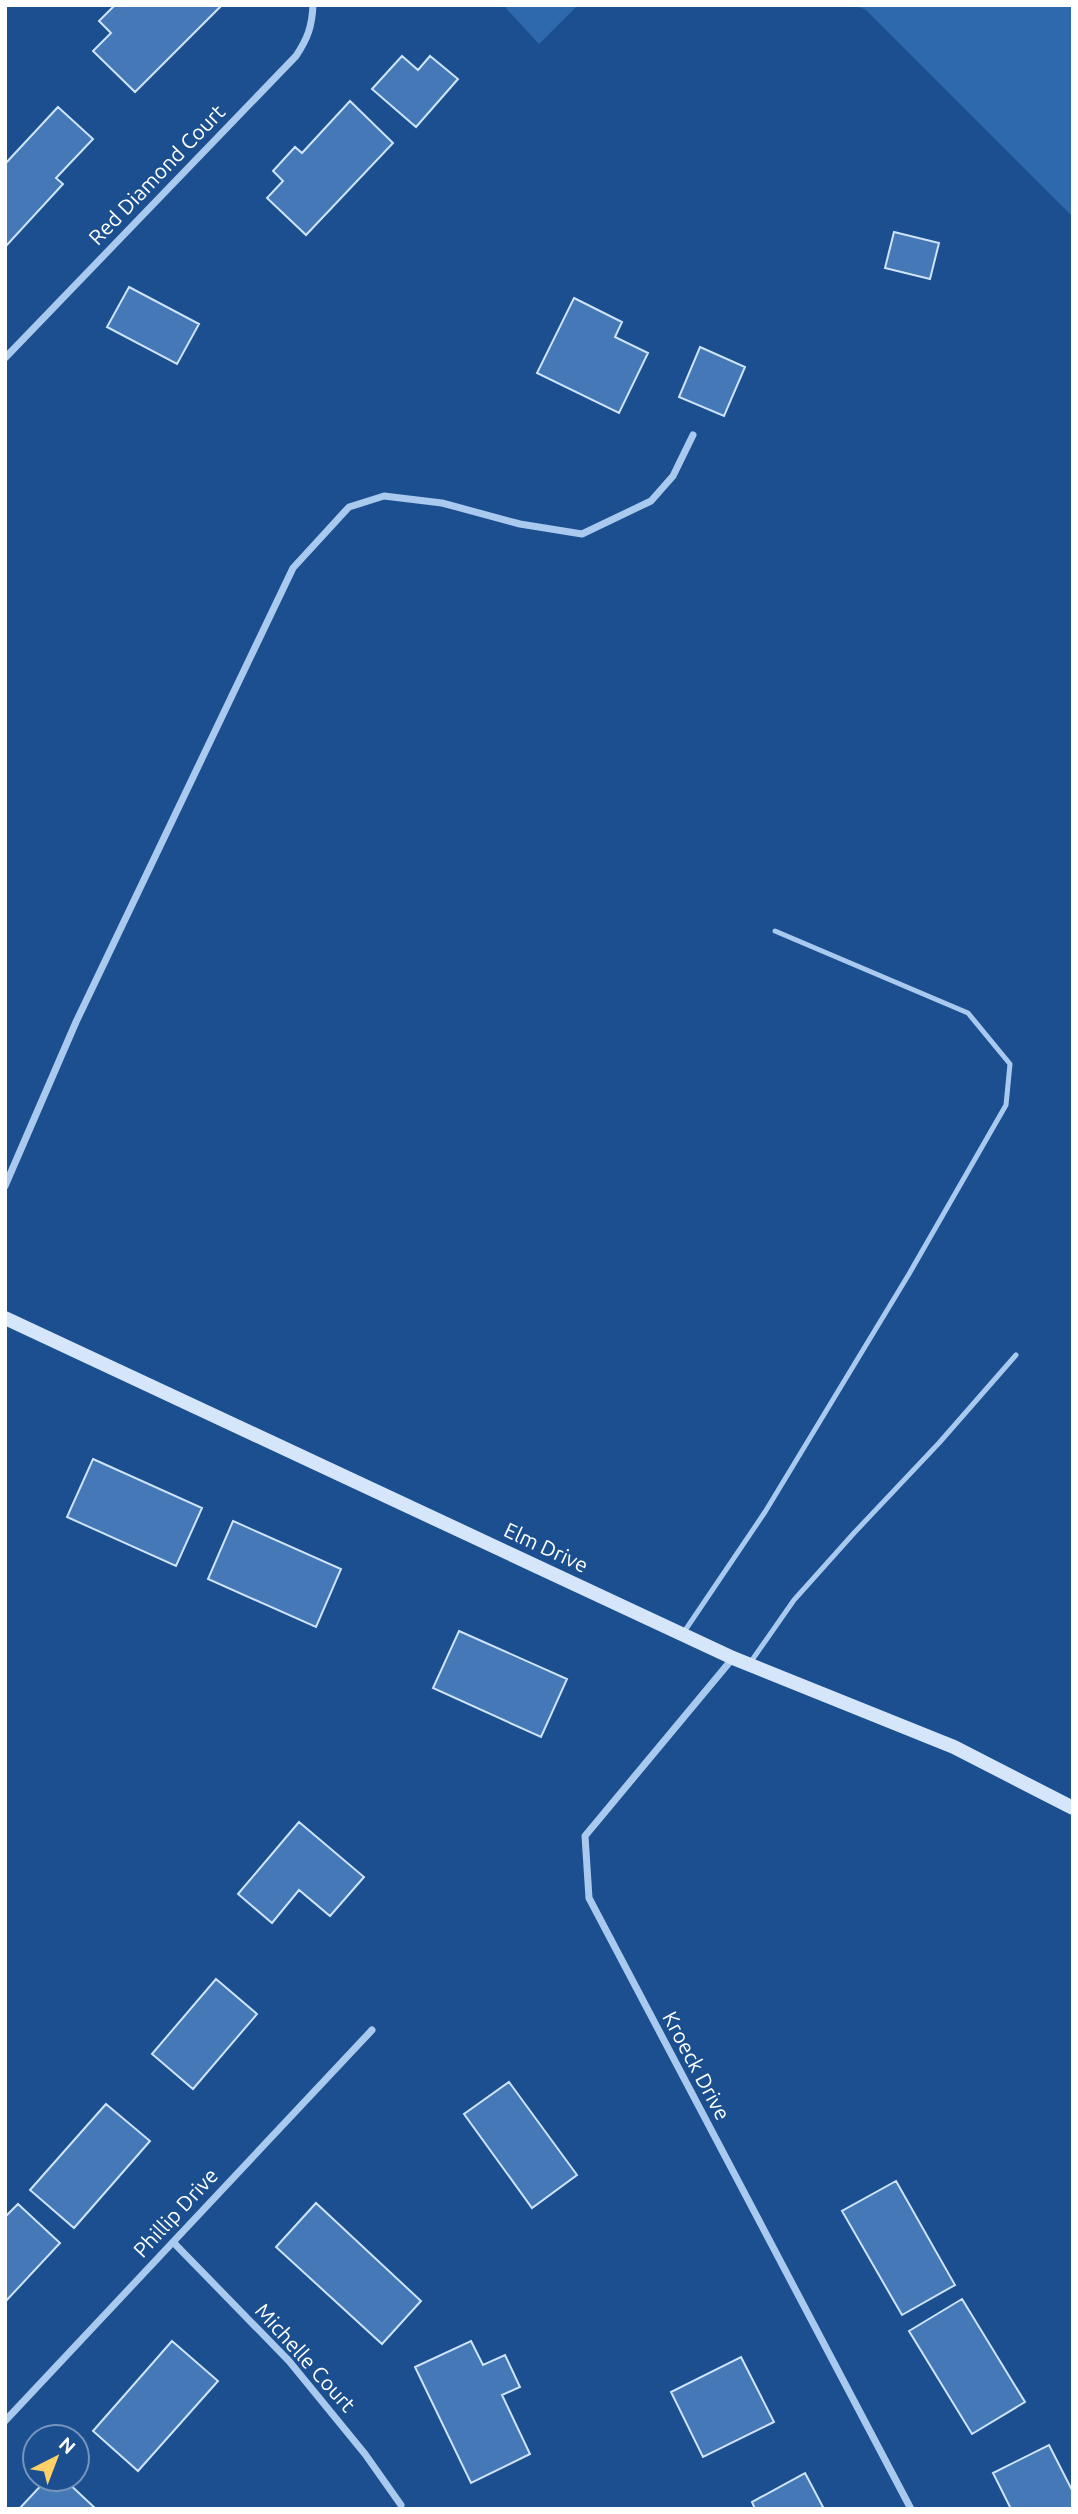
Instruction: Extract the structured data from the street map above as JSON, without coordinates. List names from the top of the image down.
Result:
{
  "streets": {
    "street": [
      "Red Diamond Court",
      "Elm Drive",
      "Kroeck Drive",
      "Phillip Drive",
      "Michelle Court"
    ]
  },
  "crossings": [
    ["Elm Drive", "Kroeck Drive"],
    ["Phillip Drive", "Michelle Court"]
  ],
  "north": "top right"
}
